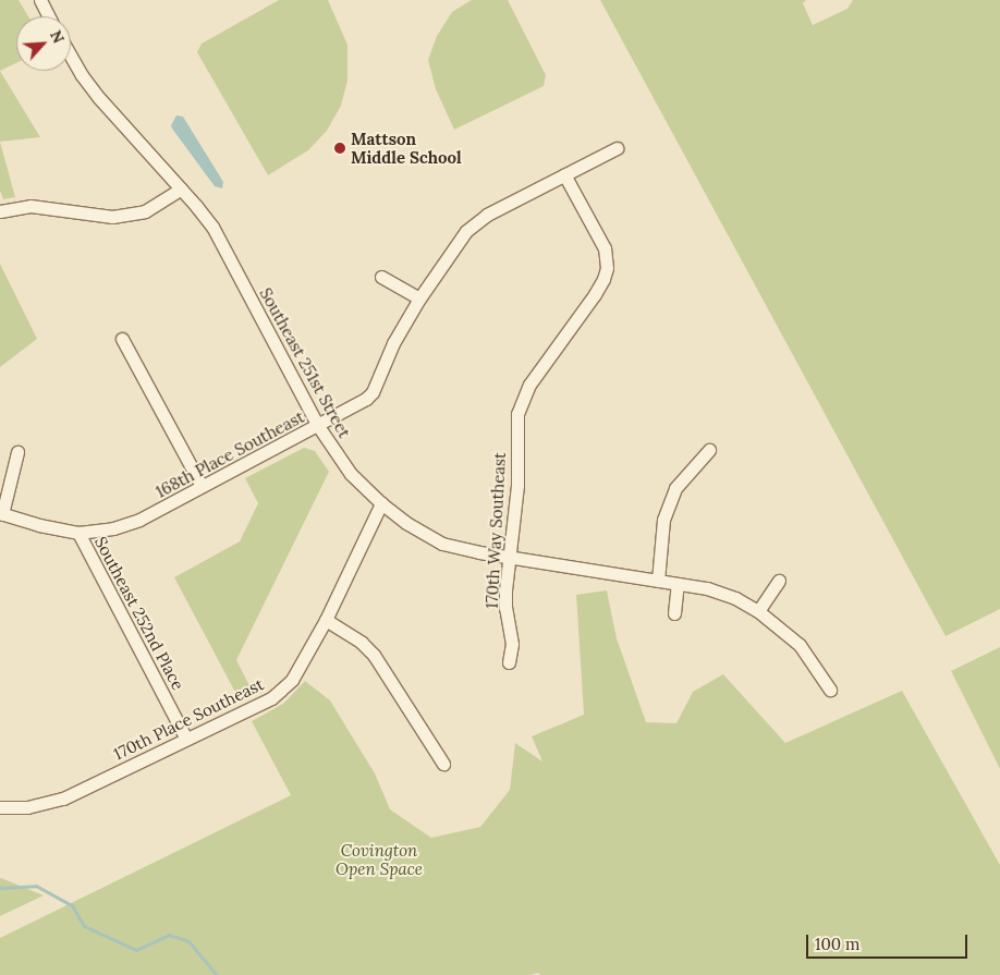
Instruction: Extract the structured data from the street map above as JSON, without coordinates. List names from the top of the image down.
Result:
{
  "streets": {
    "street": [
      "Southeast 251st Street",
      "168th Place Southeast",
      "170th Way Southeast",
      "Southeast 252nd Place",
      "170th Place Southeast"
    ]
  },
  "crossings": [
    ["Southeast 251st Street", "168th Place Southeast"],
    ["Southeast 251st Street", "170th Way Southeast"],
    ["Southeast 251st Street", "170th Place Southeast"],
    ["168th Place Southeast", "170th Way Southeast"],
    ["168th Place Southeast", "Southeast 252nd Place"],
    ["Southeast 252nd Place", "170th Place Southeast"]
  ],
  "parks": ["Covington Open Space"],
  "places": ["Mattson Middle School"],
  "scale_bar": "100 m",
  "north": "top right"
}
